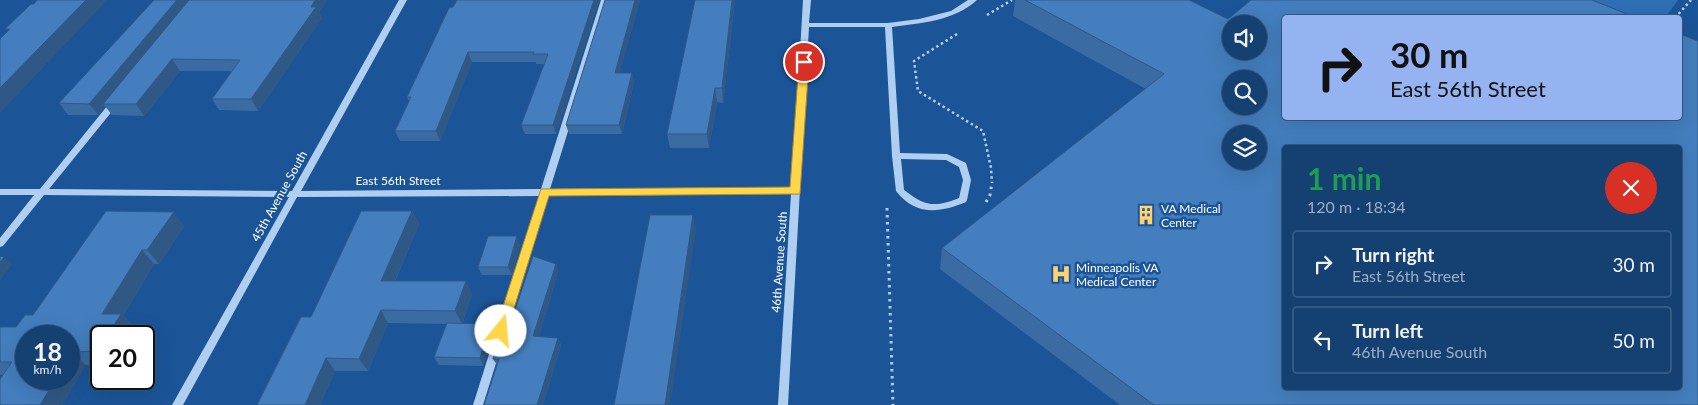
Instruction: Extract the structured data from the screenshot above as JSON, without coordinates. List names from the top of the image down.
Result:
{
  "streets": {
    "street": ["East 56th Street", "45th Avenue South", "46th Avenue South"]
  },
  "crossings": [
    ["East 56th Street", "45th Avenue South"],
    ["East 56th Street", "46th Avenue South"]
  ],
  "places": {
    "building": ["VA Medical Center"],
    "hospital": ["Minneapolis VA Medical Center"]
  },
  "page": {
    "turn": ["30 m", "East 56th Street"],
    "heading": ["1 min", "120 m · 18:34"],
    "list": [
      {
        "name": "Turn right",
        "note": "East 56th Street",
        "value": "30 m"
      },
      {
        "name": "Turn left",
        "note": "46th Avenue South",
        "value": "50 m"
      }
    ],
    "speed": "18 km/h",
    "limit": "20"
  }
}
